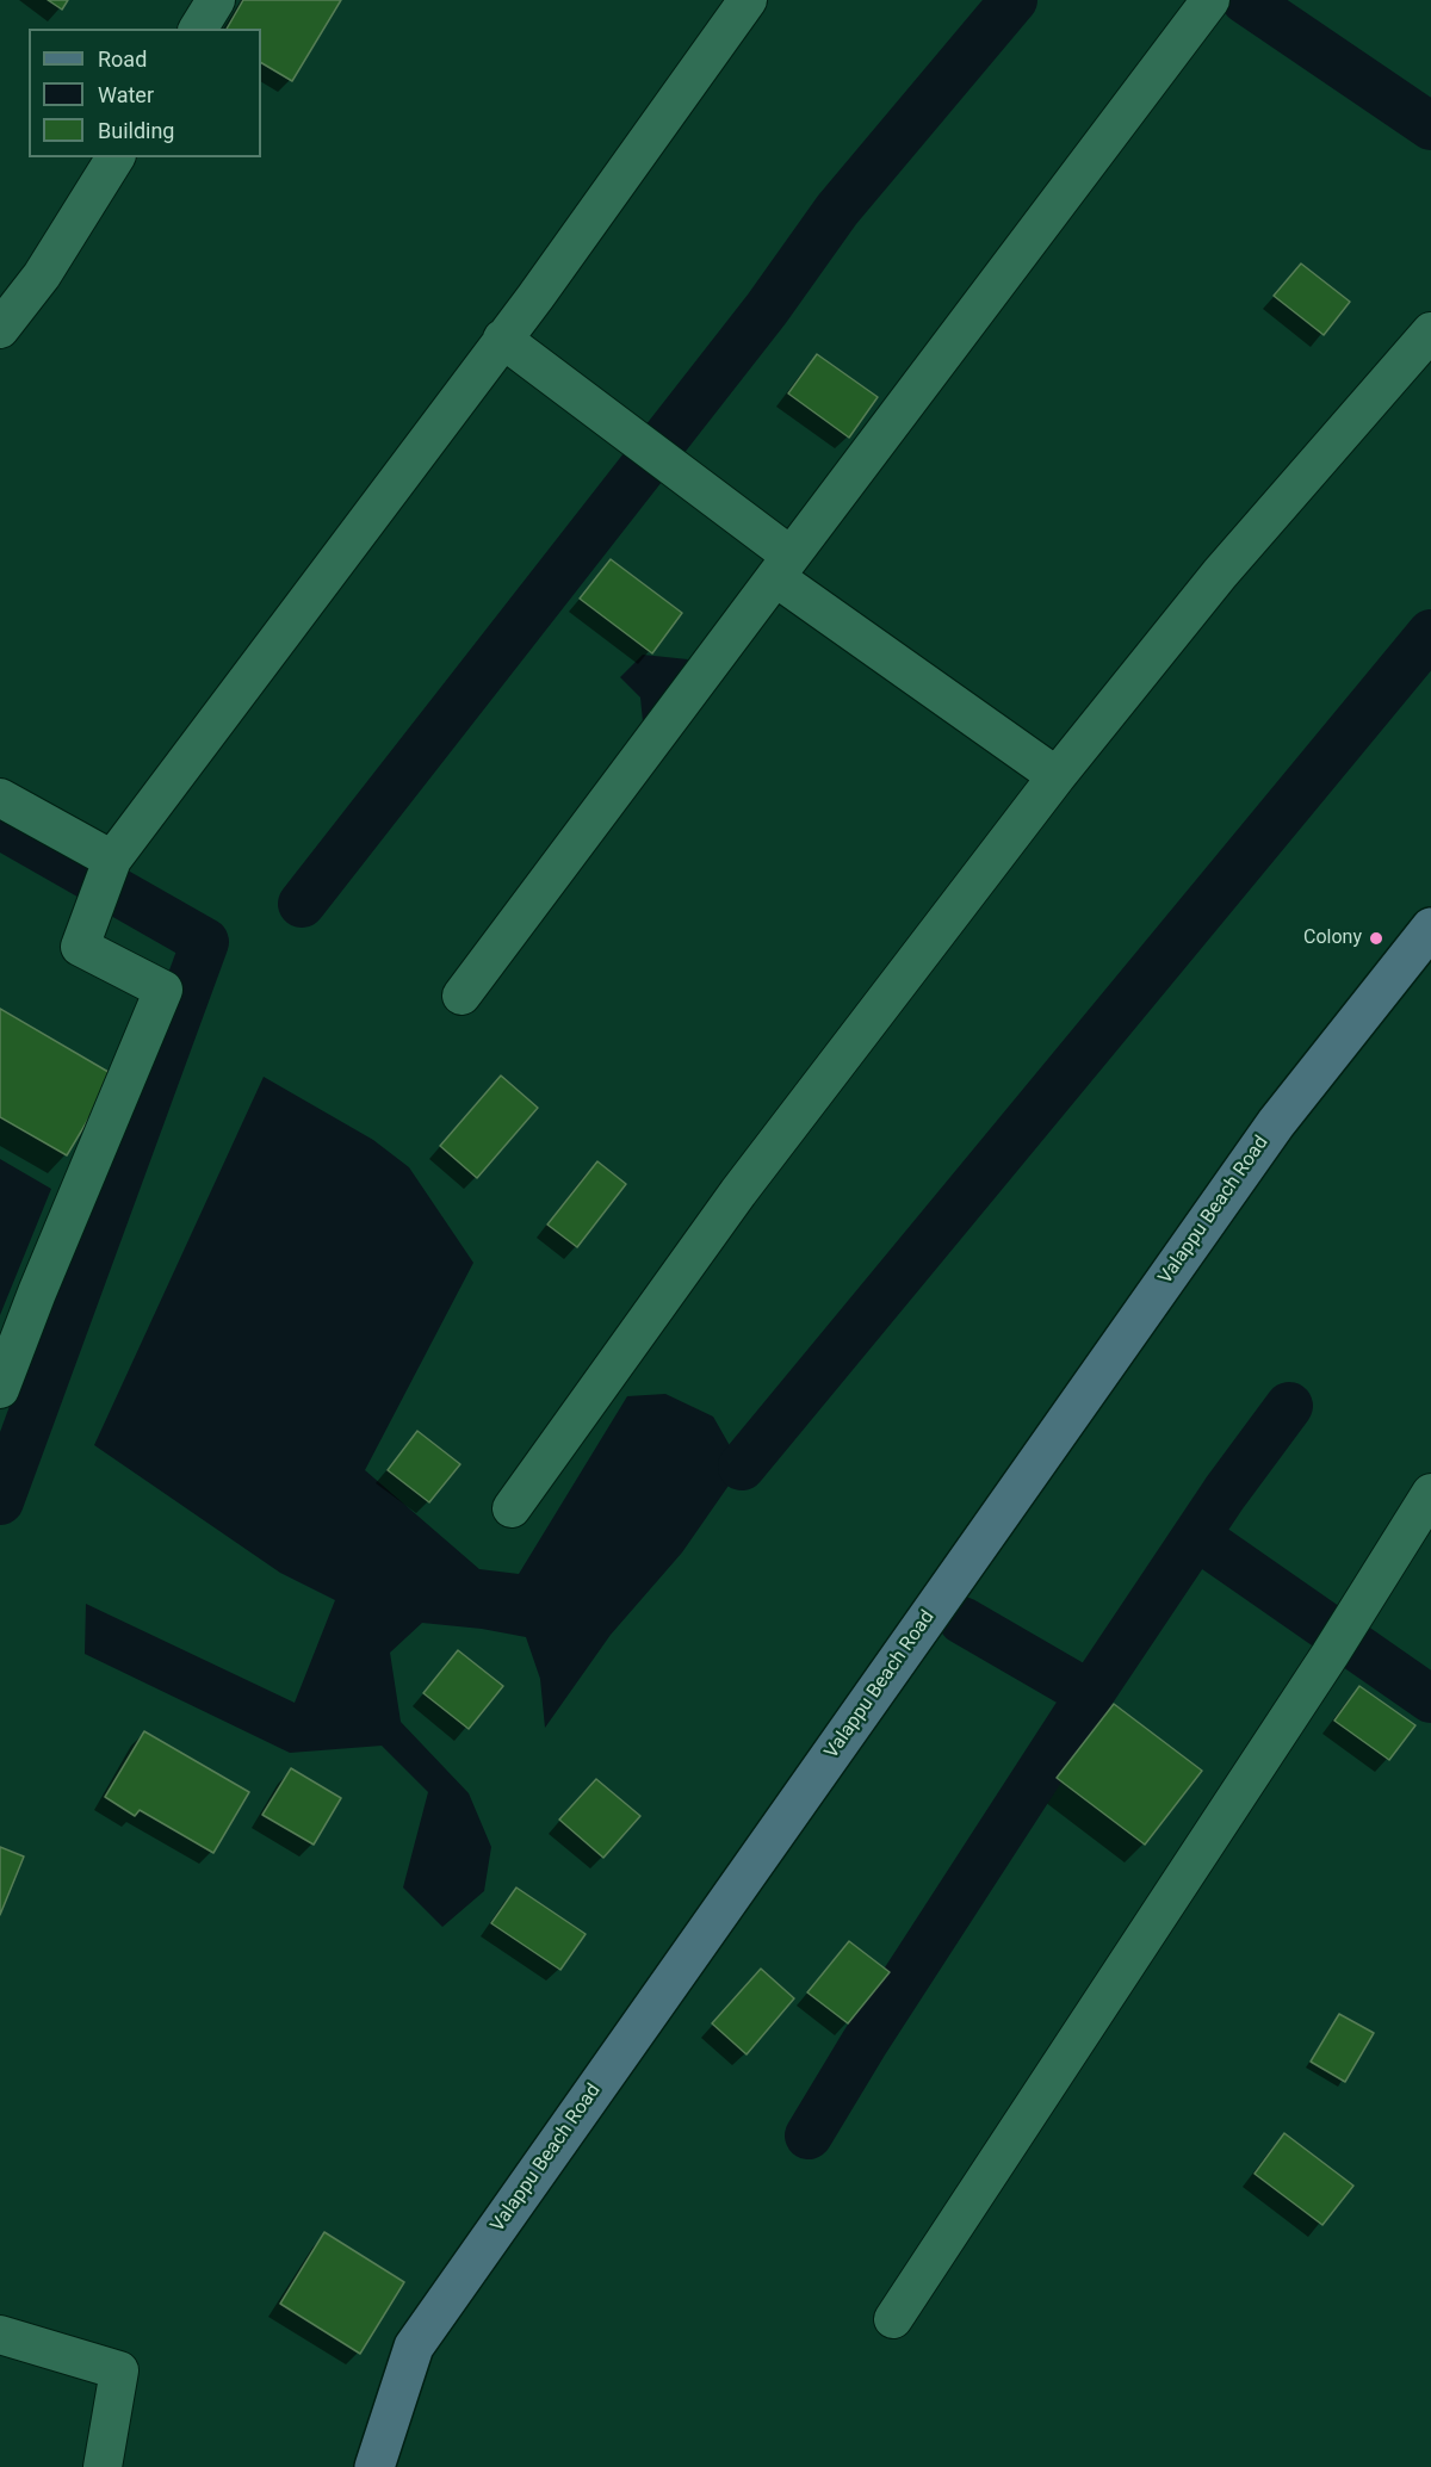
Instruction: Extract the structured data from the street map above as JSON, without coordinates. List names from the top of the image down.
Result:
{
  "streets": {
    "main road": ["Valappu Beach Road"]
  },
  "places": ["Colony"],
  "legend": ["Road", "Water", "Building"]
}
